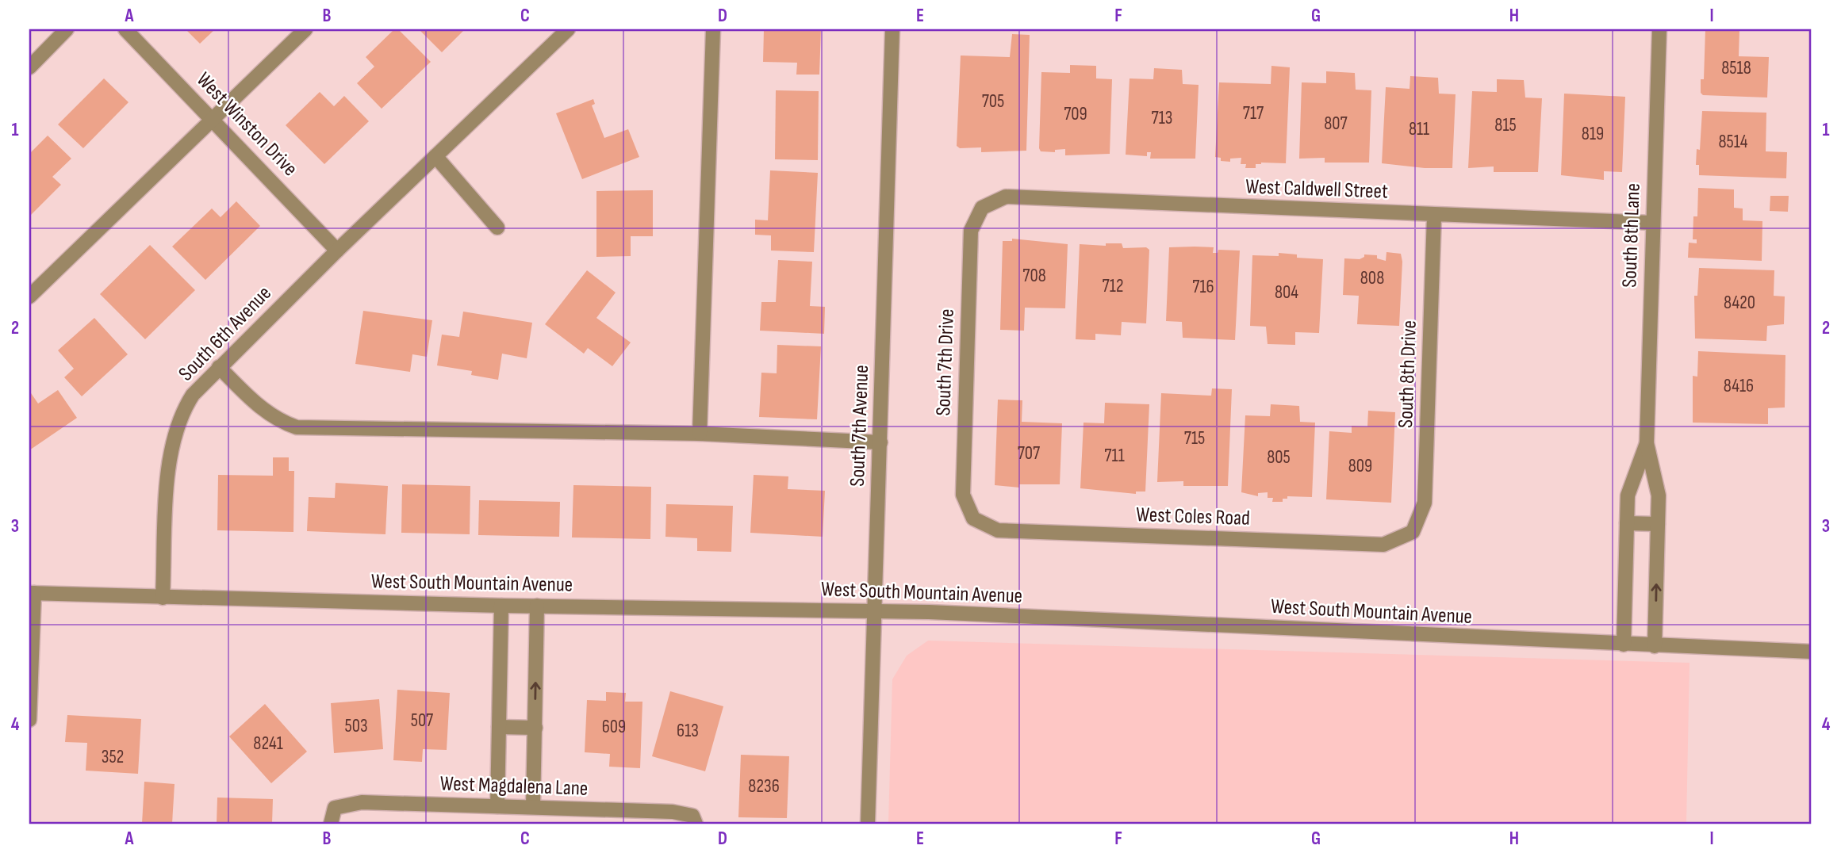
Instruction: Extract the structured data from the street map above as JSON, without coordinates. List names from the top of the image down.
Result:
{
  "streets": {
    "street": [
      "West Winston Drive",
      "West Caldwell Street",
      "South 8th Lane",
      "South 6th Avenue",
      "South 7th Drive",
      "South 8th Drive",
      "South 7th Avenue",
      "West Coles Road",
      "West South Mountain Avenue",
      "West Magdalena Lane"
    ]
  },
  "crossings": [
    ["West Winston Drive", "South 6th Avenue"],
    ["West Caldwell Street", "South 8th Lane"],
    ["West Caldwell Street", "South 7th Drive"],
    ["West Caldwell Street", "South 8th Drive"],
    ["South 8th Lane", "West South Mountain Avenue"],
    ["South 6th Avenue", "West South Mountain Avenue"],
    ["South 7th Drive", "West Coles Road"],
    ["South 8th Drive", "West Coles Road"],
    ["South 7th Avenue", "West South Mountain Avenue"]
  ],
  "house_numbers": [
    "8518",
    "705",
    "717",
    "709",
    "713",
    "807",
    "815",
    "811",
    "819",
    "8514",
    "708",
    "808",
    "712",
    "716",
    "804",
    "8420",
    "8416",
    "715",
    "707",
    "711",
    "805",
    "809",
    "507",
    "503",
    "609",
    "613",
    "8241",
    "352",
    "8236"
  ],
  "grid": {
    "columns": [
      "A",
      "B",
      "C",
      "D",
      "E",
      "F",
      "G",
      "H",
      "I"
    ],
    "rows": [
      "1",
      "2",
      "3",
      "4"
    ]
  }
}
